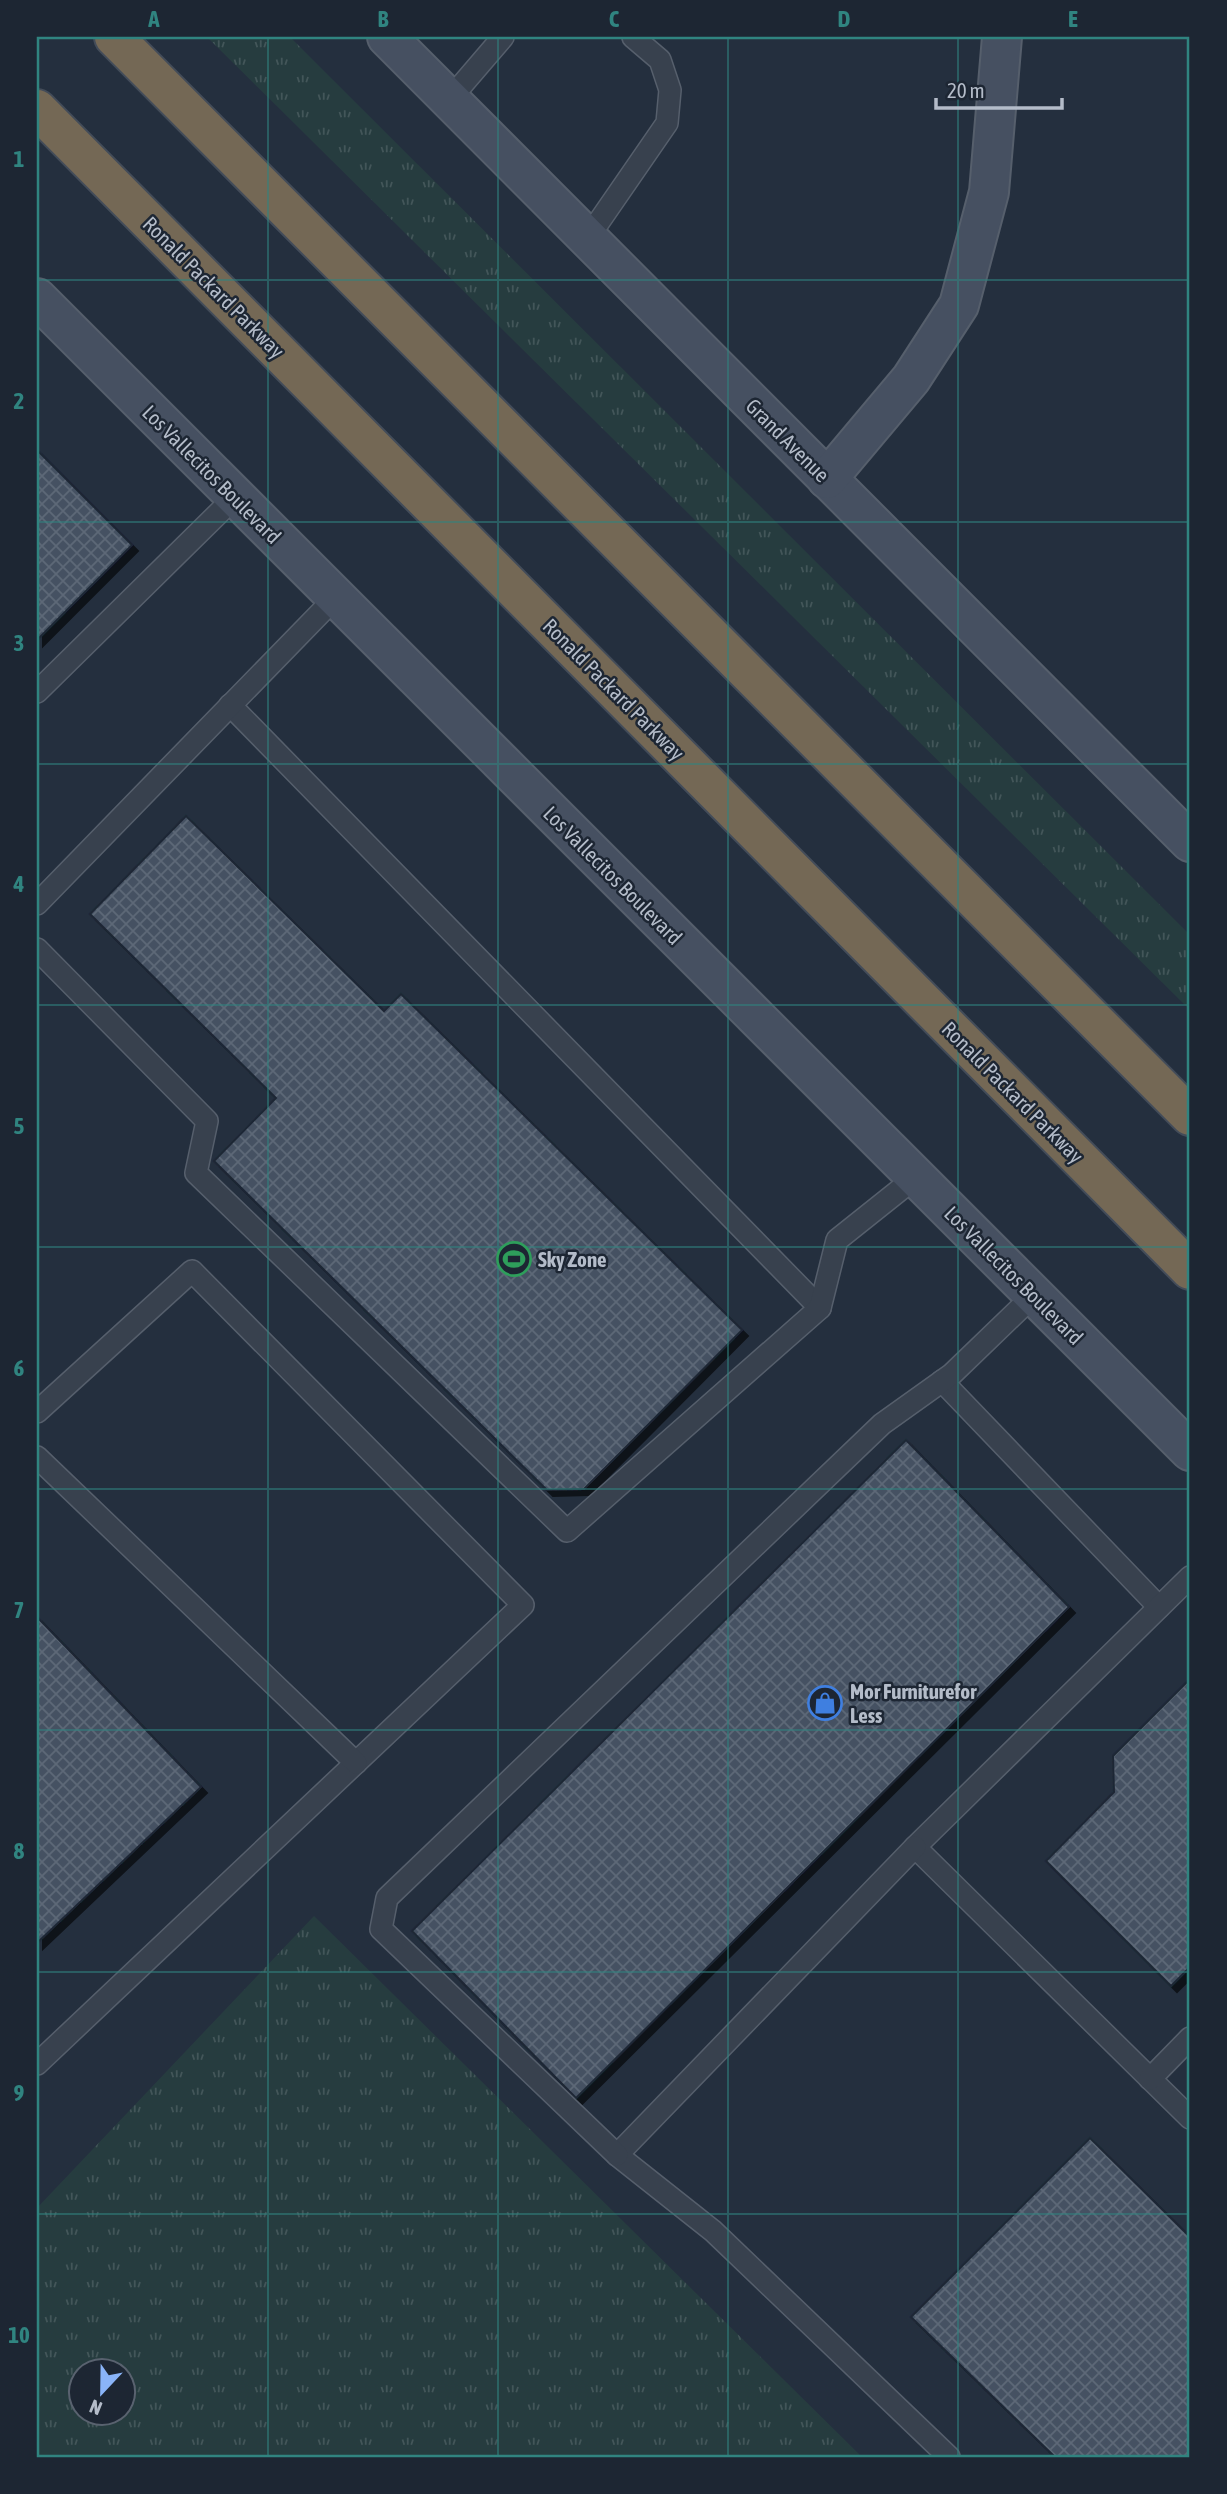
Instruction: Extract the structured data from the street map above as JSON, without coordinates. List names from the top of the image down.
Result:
{
  "streets": {
    "highway": ["Ronald Packard Parkway"],
    "street": ["Grand Avenue", "Los Vallecitos Boulevard"]
  },
  "places": {
    "sports": ["Sky Zone"],
    "shop": ["Mor Furniturefor Less"]
  },
  "scale_bar": "20 m",
  "north": "bottom",
  "grid": {
    "columns": [
      "A",
      "B",
      "C",
      "D",
      "E"
    ],
    "rows": [
      "1",
      "2",
      "3",
      "4",
      "5",
      "6",
      "7",
      "8",
      "9",
      "10"
    ]
  }
}
